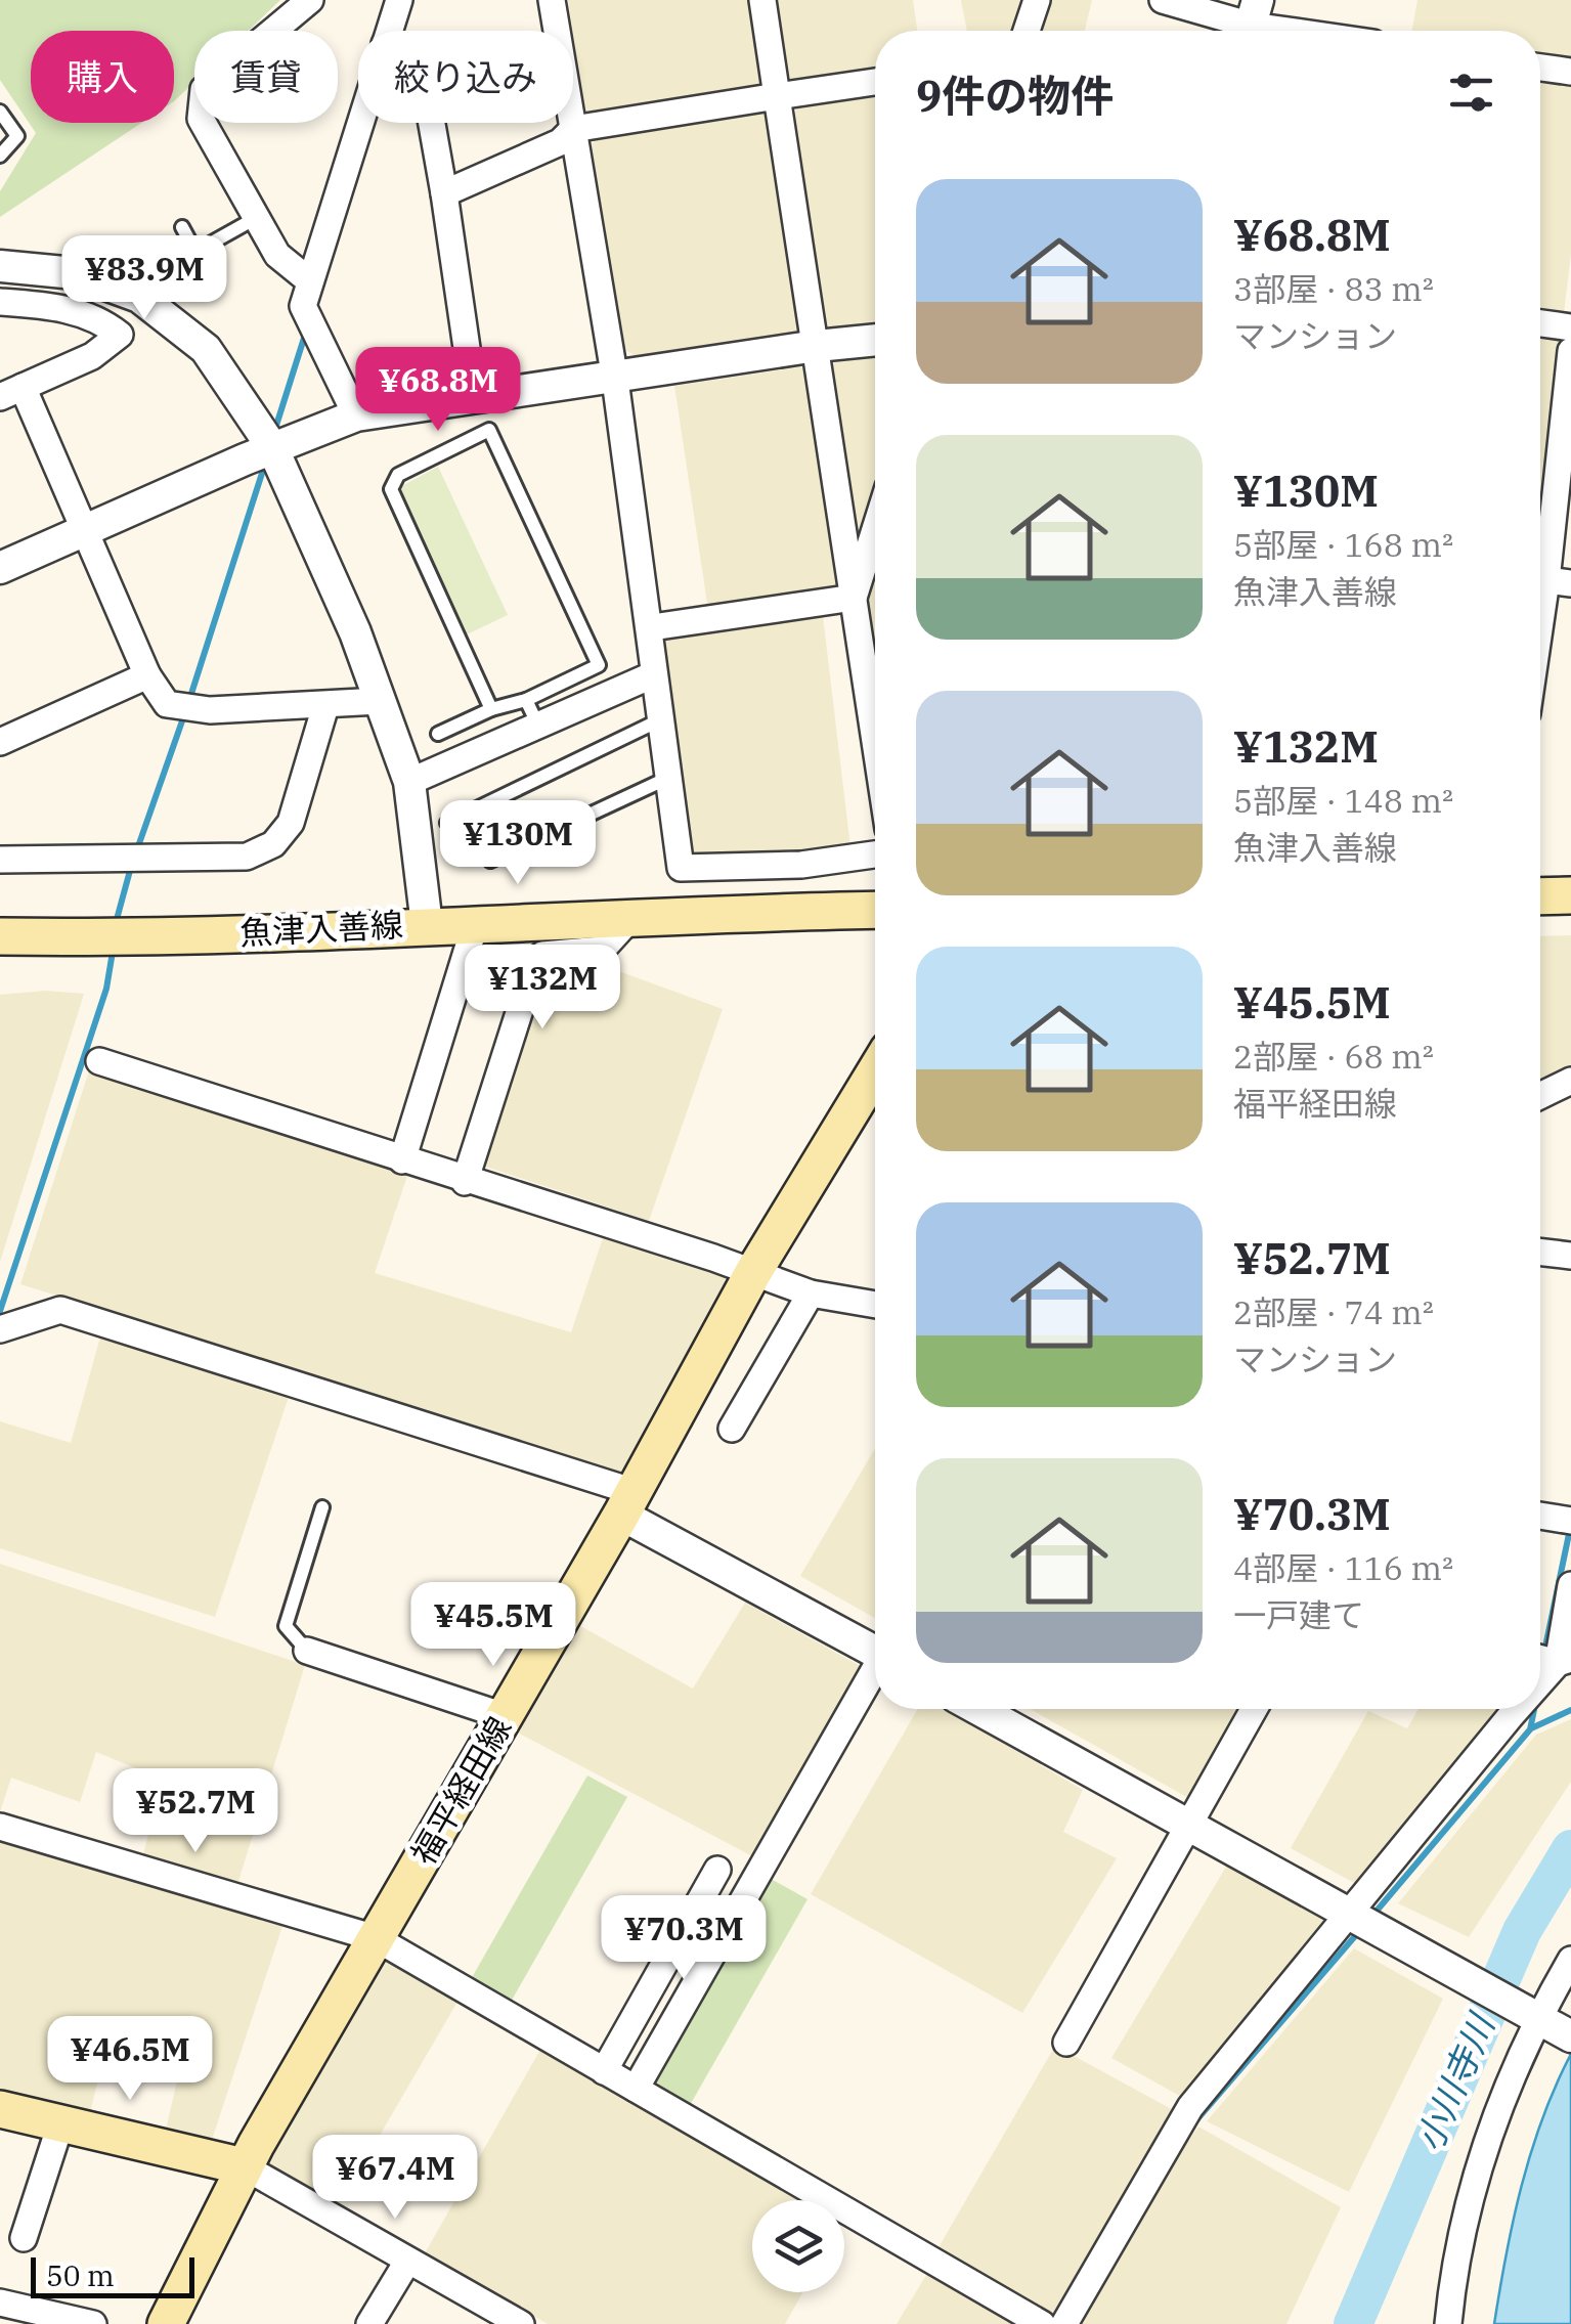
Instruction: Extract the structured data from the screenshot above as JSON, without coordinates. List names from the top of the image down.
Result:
{
  "streets": {
    "main road": ["魚津入善線", "福平経田線"]
  },
  "water": ["小川寺川"],
  "scale_bar": "50 m",
  "page": {
    "chip": ["購入", "賃貸", "絞り込み"],
    "heading": "9件の物件",
    "list": [
      {
        "name": "¥68.8M",
        "note": "3部屋 · 83 m² · マンション"
      },
      {
        "name": "¥130M",
        "note": "5部屋 · 168 m² · 魚津入善線"
      },
      {
        "name": "¥132M",
        "note": "5部屋 · 148 m² · 魚津入善線"
      },
      {
        "name": "¥45.5M",
        "note": "2部屋 · 68 m² · 福平経田線"
      },
      {
        "name": "¥52.7M",
        "note": "2部屋 · 74 m² · マンション"
      },
      {
        "name": "¥70.3M",
        "note": "4部屋 · 116 m² · 一戸建て"
      }
    ],
    "price": [
      "¥83.9M",
      "¥68.8M",
      "¥130M",
      "¥132M",
      "¥45.5M",
      "¥52.7M",
      "¥70.3M",
      "¥46.5M",
      "¥67.4M"
    ],
    "scale": "50 m"
  }
}
